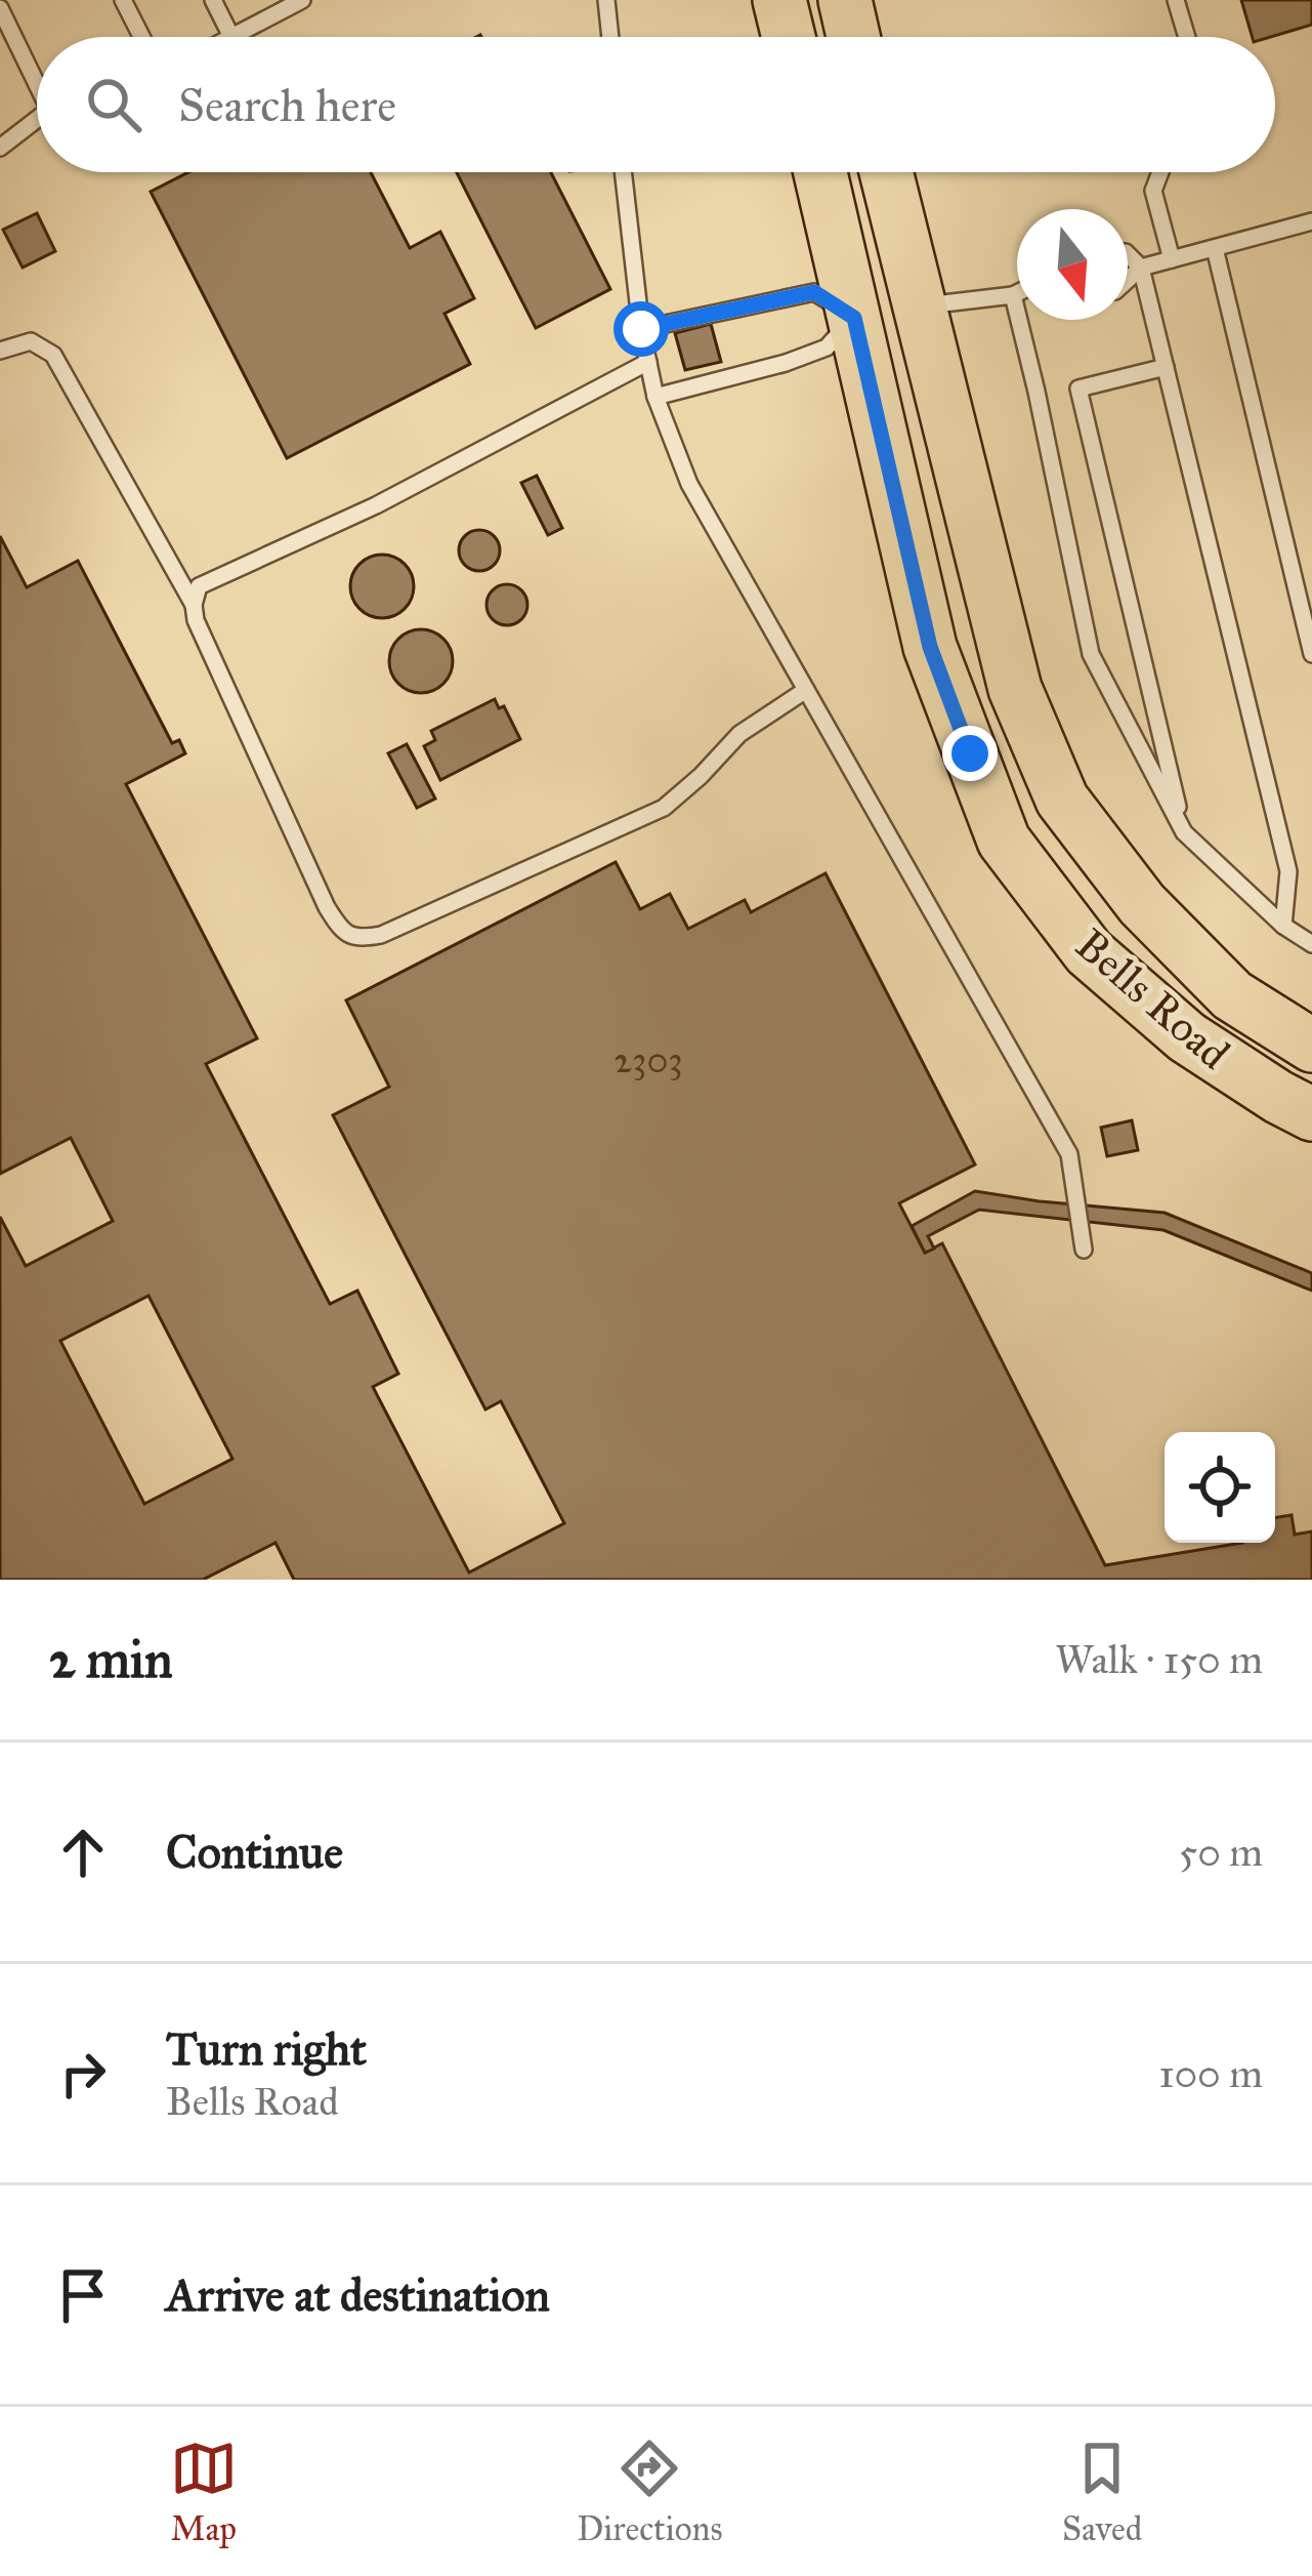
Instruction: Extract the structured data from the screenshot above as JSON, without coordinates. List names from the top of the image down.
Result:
{
  "streets": {
    "main road": ["Bells Road"]
  },
  "house_numbers": ["2303"],
  "north": "bottom",
  "page": {
    "search": "Search here",
    "heading": ["2 min", "Walk · 150 m"],
    "list": [
      ["Continue", "50 m"],
      ["Turn right", "Bells Road", "100 m"],
      "Arrive at destination"
    ],
    "nav": ["Map", "Directions", "Saved"]
  }
}
